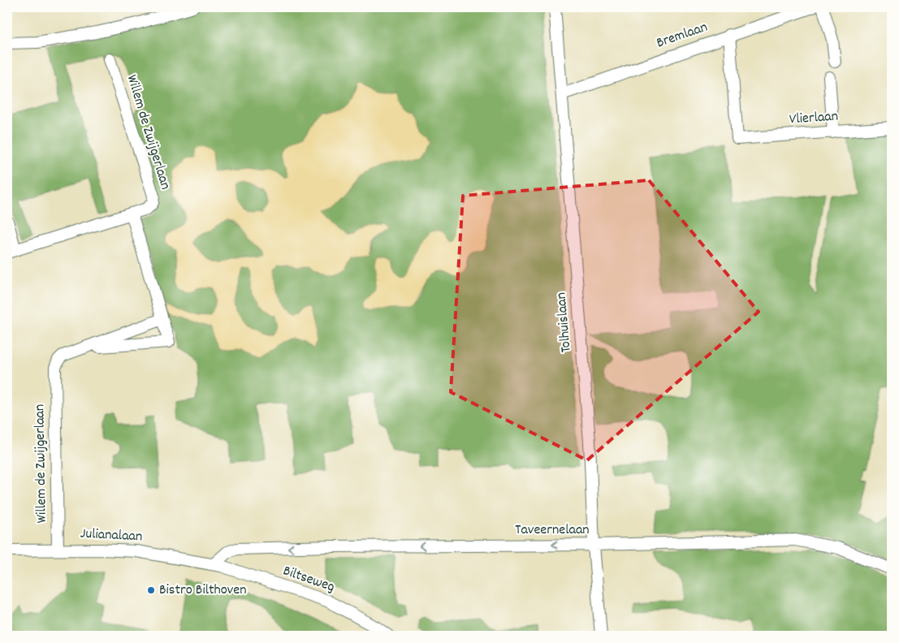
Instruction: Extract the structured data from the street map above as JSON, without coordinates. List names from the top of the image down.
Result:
{
  "streets": {
    "street": [
      "Bremlaan",
      "Vlierlaan",
      "Willem de Zwijgerlaan",
      "Tolhuislaan",
      "Taveernelaan",
      "Julianalaan",
      "Biltseweg"
    ]
  },
  "crossings": [
    ["Bremlaan", "Vlierlaan"],
    ["Bremlaan", "Tolhuislaan"],
    ["Willem de Zwijgerlaan", "Julianalaan"],
    ["Tolhuislaan", "Taveernelaan"],
    ["Taveernelaan", "Julianalaan"],
    ["Taveernelaan", "Biltseweg"],
    ["Julianalaan", "Biltseweg"]
  ],
  "one_way": ["Taveernelaan"],
  "places": ["Bistro Bilthoven"]
}
